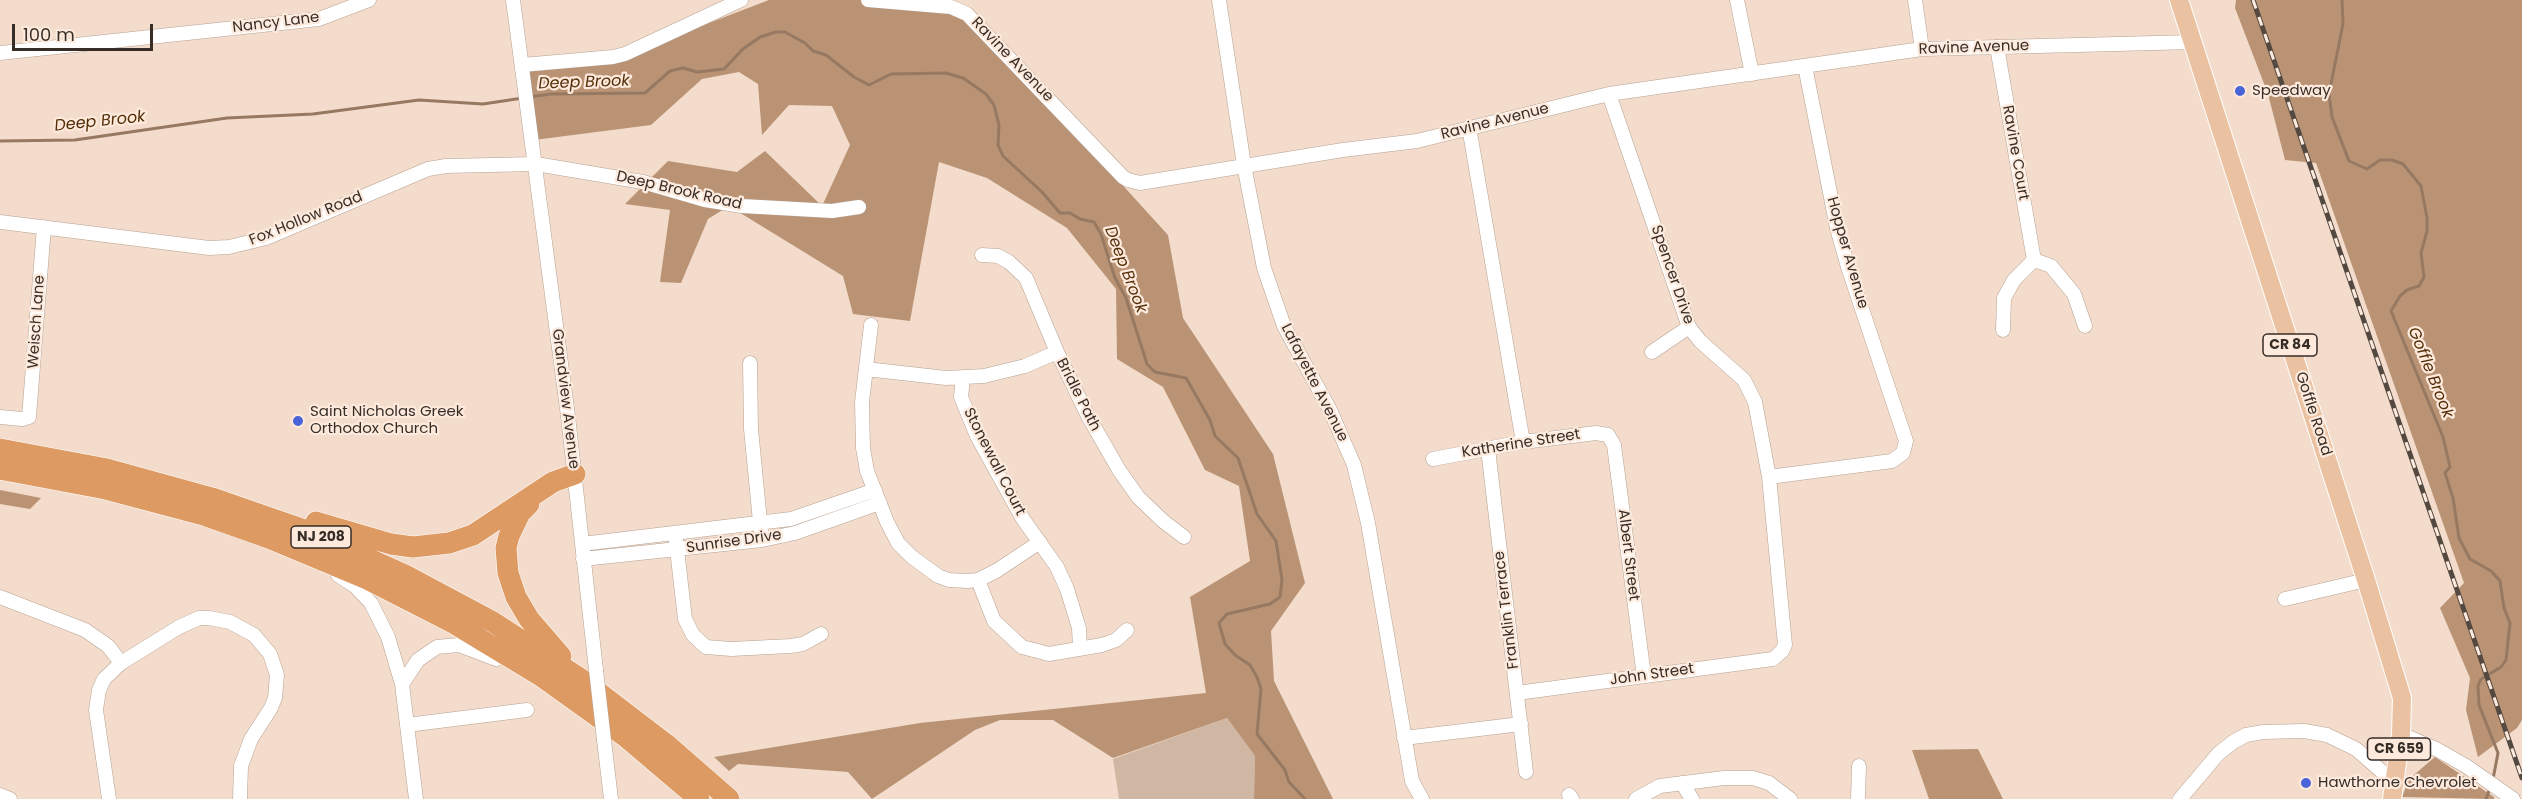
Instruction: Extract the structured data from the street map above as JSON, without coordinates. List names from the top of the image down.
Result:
{
  "streets": {
    "highway": ["NJ 208"],
    "main road": ["CR 84", "Goffle Road", "CR 659"],
    "street": [
      "Nancy Lane",
      "Ravine Avenue",
      "Ravine Court",
      "Deep Brook Road",
      "Fox Hollow Road",
      "Hopper Avenue",
      "Spencer Drive",
      "Weisch Lane",
      "Lafayette Avenue",
      "Bridle Path",
      "Grandview Avenue",
      "Katherine Street",
      "Stonewall Court",
      "Sunrise Drive",
      "Albert Street",
      "Franklin Terrace",
      "John Street"
    ]
  },
  "crossings": [
    ["Ravine Avenue", "Ravine Court"],
    ["Ravine Avenue", "Hopper Avenue"],
    ["Ravine Avenue", "Spencer Drive"],
    ["Ravine Avenue", "Lafayette Avenue"],
    ["Ravine Avenue", "Goffle Road"],
    ["Deep Brook Road", "Fox Hollow Road"],
    ["Deep Brook Road", "Grandview Avenue"],
    ["Fox Hollow Road", "Weisch Lane"],
    ["Fox Hollow Road", "Grandview Avenue"],
    ["Hopper Avenue", "Spencer Drive"],
    ["Spencer Drive", "John Street"],
    ["Grandview Avenue", "Sunrise Drive"],
    ["Katherine Street", "Albert Street"],
    ["Katherine Street", "Franklin Terrace"],
    ["Albert Street", "John Street"],
    ["Franklin Terrace", "John Street"]
  ],
  "water": ["Deep Brook", "Goffle Brook"],
  "places": ["Speedway", "Saint Nicholas Greek Orthodox Church", "Hawthorne Chevrolet"],
  "scale_bar": "100 m"
}
